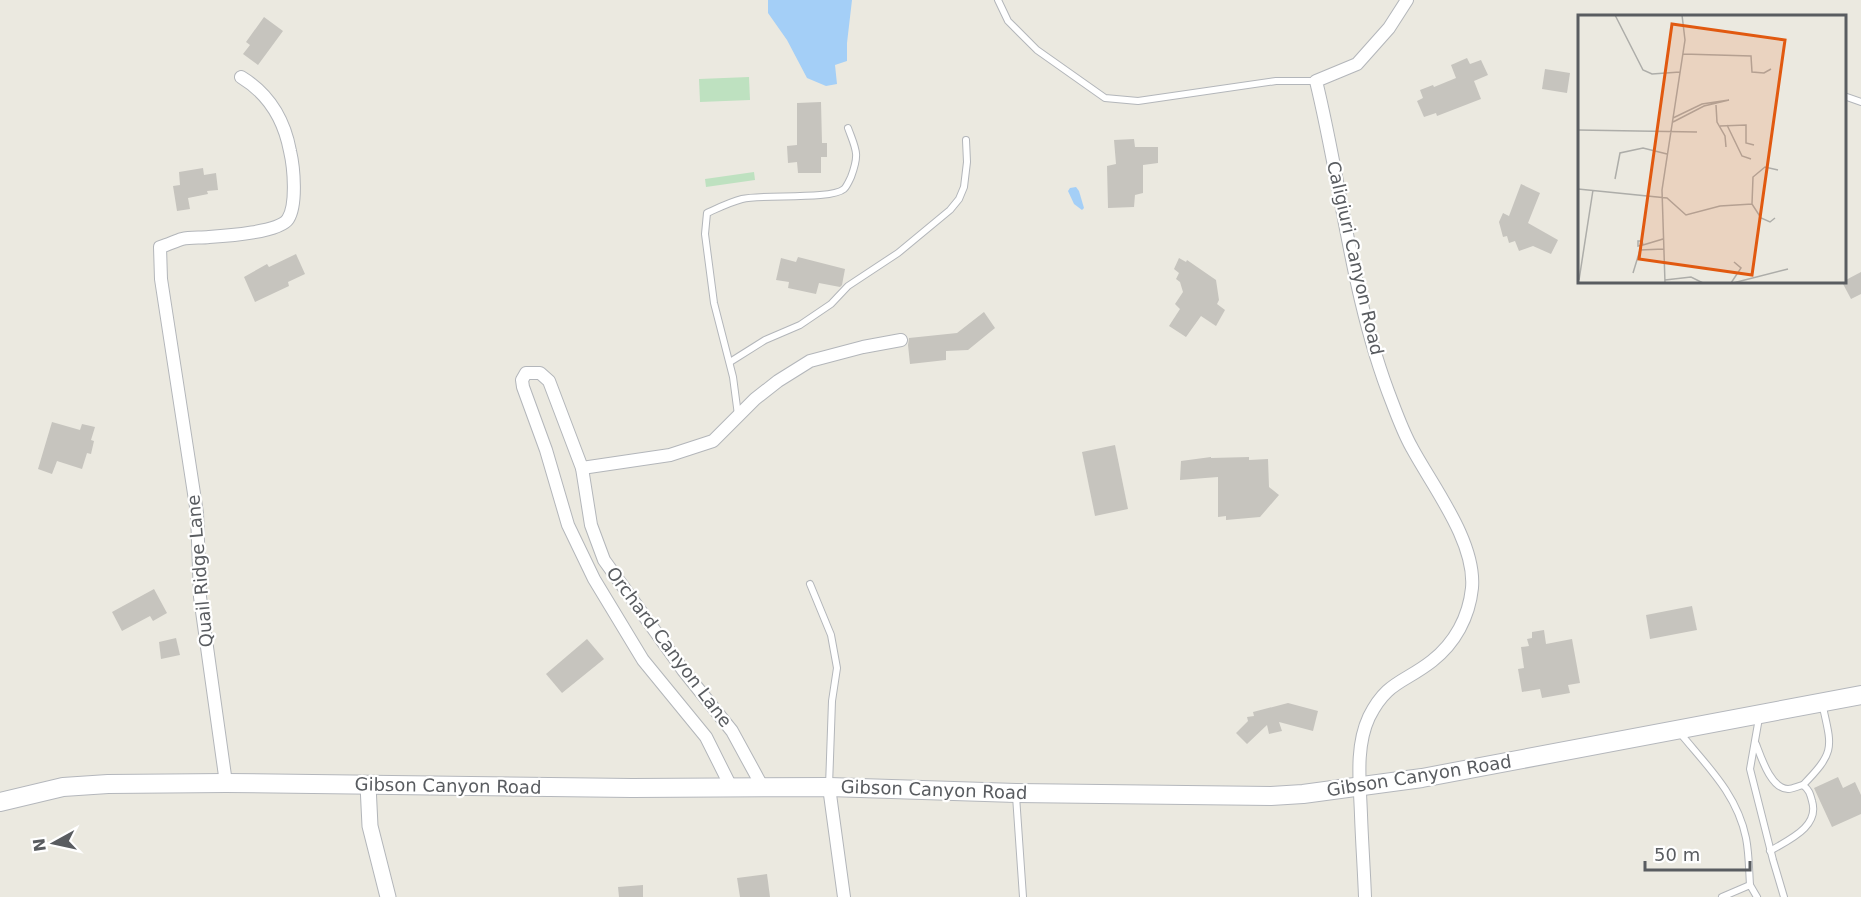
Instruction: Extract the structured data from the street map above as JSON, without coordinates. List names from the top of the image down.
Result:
{
  "streets": {
    "main road": ["Gibson Canyon Road"],
    "street": ["Caligiuri Canyon Road", "Quail Ridge Lane", "Orchard Canyon Lane"]
  },
  "crossings": [
    ["Caligiuri Canyon Road", "Gibson Canyon Road"],
    ["Quail Ridge Lane", "Gibson Canyon Road"],
    ["Orchard Canyon Lane", "Gibson Canyon Road"]
  ],
  "scale_bar": "50 m",
  "north": "left"
}
